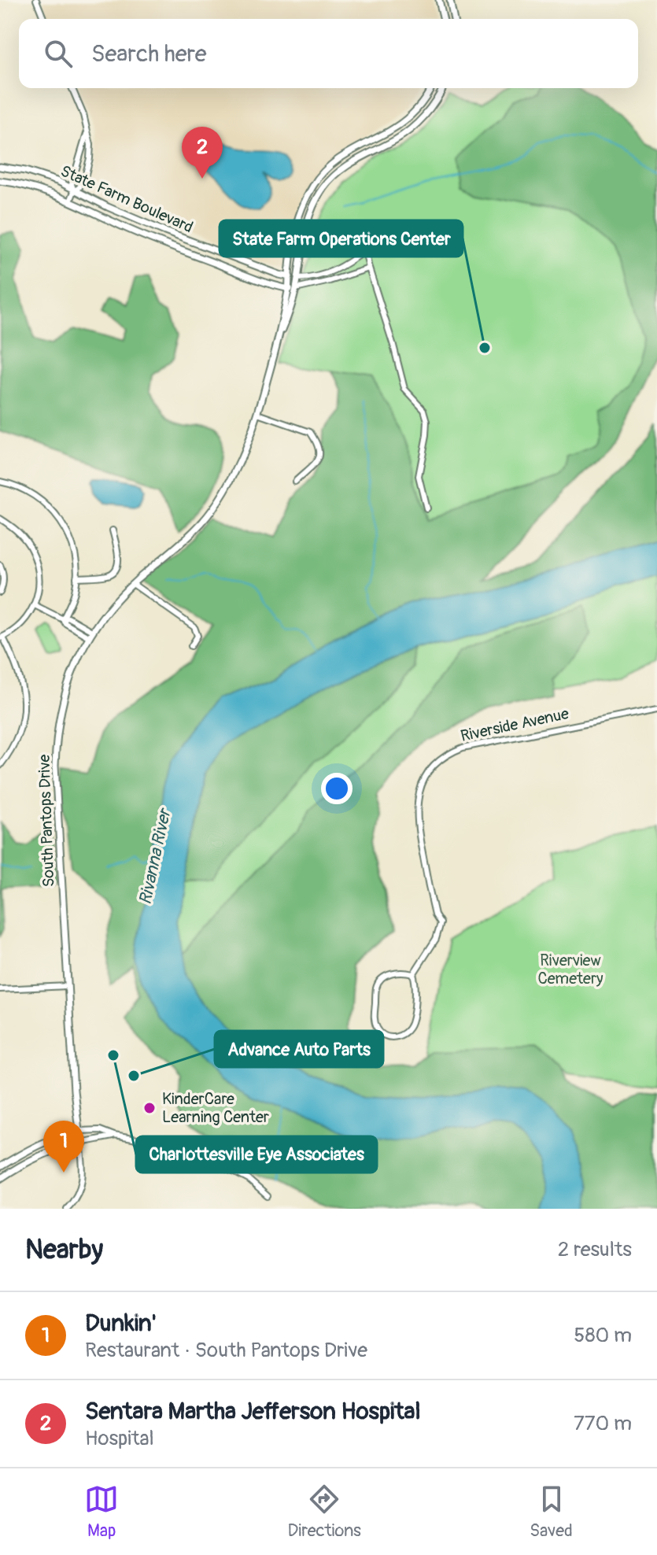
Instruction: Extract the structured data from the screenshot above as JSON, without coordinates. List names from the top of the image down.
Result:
{
  "streets": {
    "street": ["State Farm Boulevard", "Riverside Avenue", "South Pantops Drive"]
  },
  "crossings": [
    ["State Farm Boulevard", "South Pantops Drive"]
  ],
  "water": ["Rivanna River"],
  "parks": ["Riverview Cemetery"],
  "places": [
    "State Farm Operations Center",
    "Charlottesville Eye Associates",
    "Advance Auto Parts",
    "KinderCare Learning Center"
  ],
  "page": {
    "search": "Search here",
    "pins": ["2", "1"],
    "heading": ["Nearby", "2 results"],
    "list": [
      {
        "mark": "1",
        "name": "Dunkin'",
        "note": "Restaurant · South Pantops Drive",
        "value": "580 m"
      },
      {
        "mark": "2",
        "name": "Sentara Martha Jefferson Hospital",
        "note": "Hospital",
        "value": "770 m"
      }
    ],
    "nav": ["Map", "Directions", "Saved"]
  }
}
